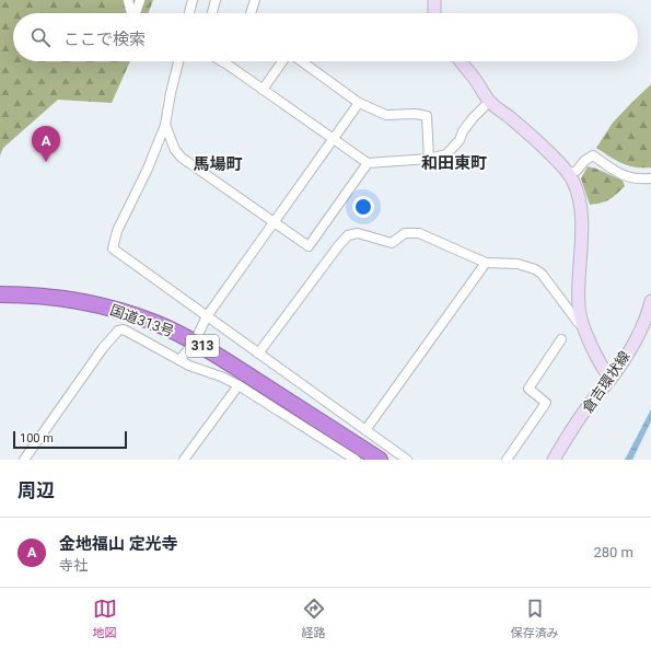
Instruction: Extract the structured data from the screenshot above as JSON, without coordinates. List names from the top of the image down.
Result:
{
  "streets": {
    "highway": ["国道313号", "313"],
    "street": ["倉吉環状線"]
  },
  "districts": ["和田東町", "馬場町"],
  "scale_bar": "100 m",
  "page": {
    "search": "ここで検索",
    "pins": "A",
    "scale": "100 m",
    "heading": "周辺",
    "list": [
      {
        "mark": "A",
        "name": "金地福山 定光寺",
        "note": "寺社",
        "value": "280 m"
      }
    ],
    "nav": ["地図", "経路", "保存済み"]
  }
}
